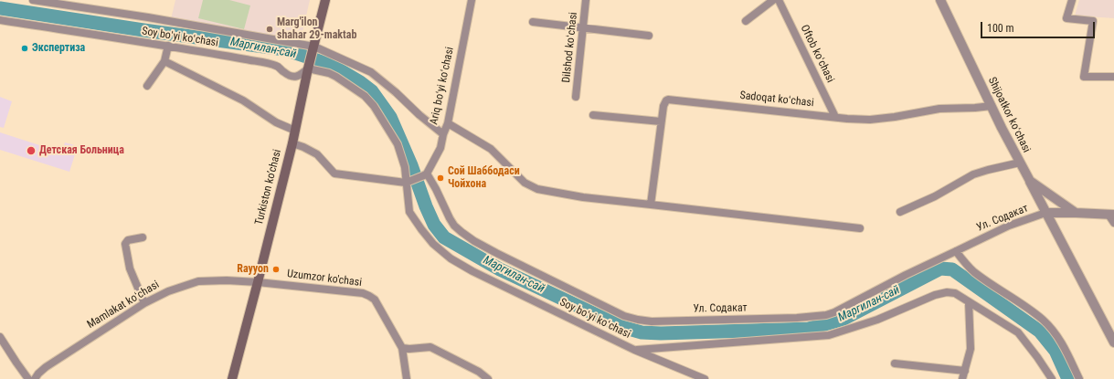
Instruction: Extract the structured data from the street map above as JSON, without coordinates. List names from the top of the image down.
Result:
{
  "streets": {
    "main road": ["Turkiston ko’chasi"],
    "street": [
      "Soy boʻyi koʻchasi",
      "Dilshod koʻchasi",
      "Oftob koʻchasi",
      "Ariq boʻyi koʻchasi",
      "Sadoqat koʻchasi",
      "Shijoatkor koʻchasi",
      "Ул. Содакат",
      "Uzumzor ko'chasi",
      "Mamlakat koʻchasi"
    ]
  },
  "crossings": [
    ["Soy boʻyi koʻchasi", "Turkiston ko’chasi"],
    ["Oftob koʻchasi", "Sadoqat koʻchasi"],
    ["Ariq boʻyi koʻchasi", "Ул. Содакат"],
    ["Sadoqat koʻchasi", "Shijoatkor koʻchasi"],
    ["Turkiston ko’chasi", "Uzumzor ko'chasi"],
    ["Turkiston ko’chasi", "Mamlakat koʻchasi"],
    ["Uzumzor ko'chasi", "Mamlakat koʻchasi"]
  ],
  "water": ["Маргилан-сай"],
  "places": [
    "Marg'ilon shahar 29-maktab",
    "Экспертиза",
    "Детская Больница",
    "Сой Шаббодаси Чойхона",
    "Rayyon"
  ],
  "scale_bar": "100 m"
}
